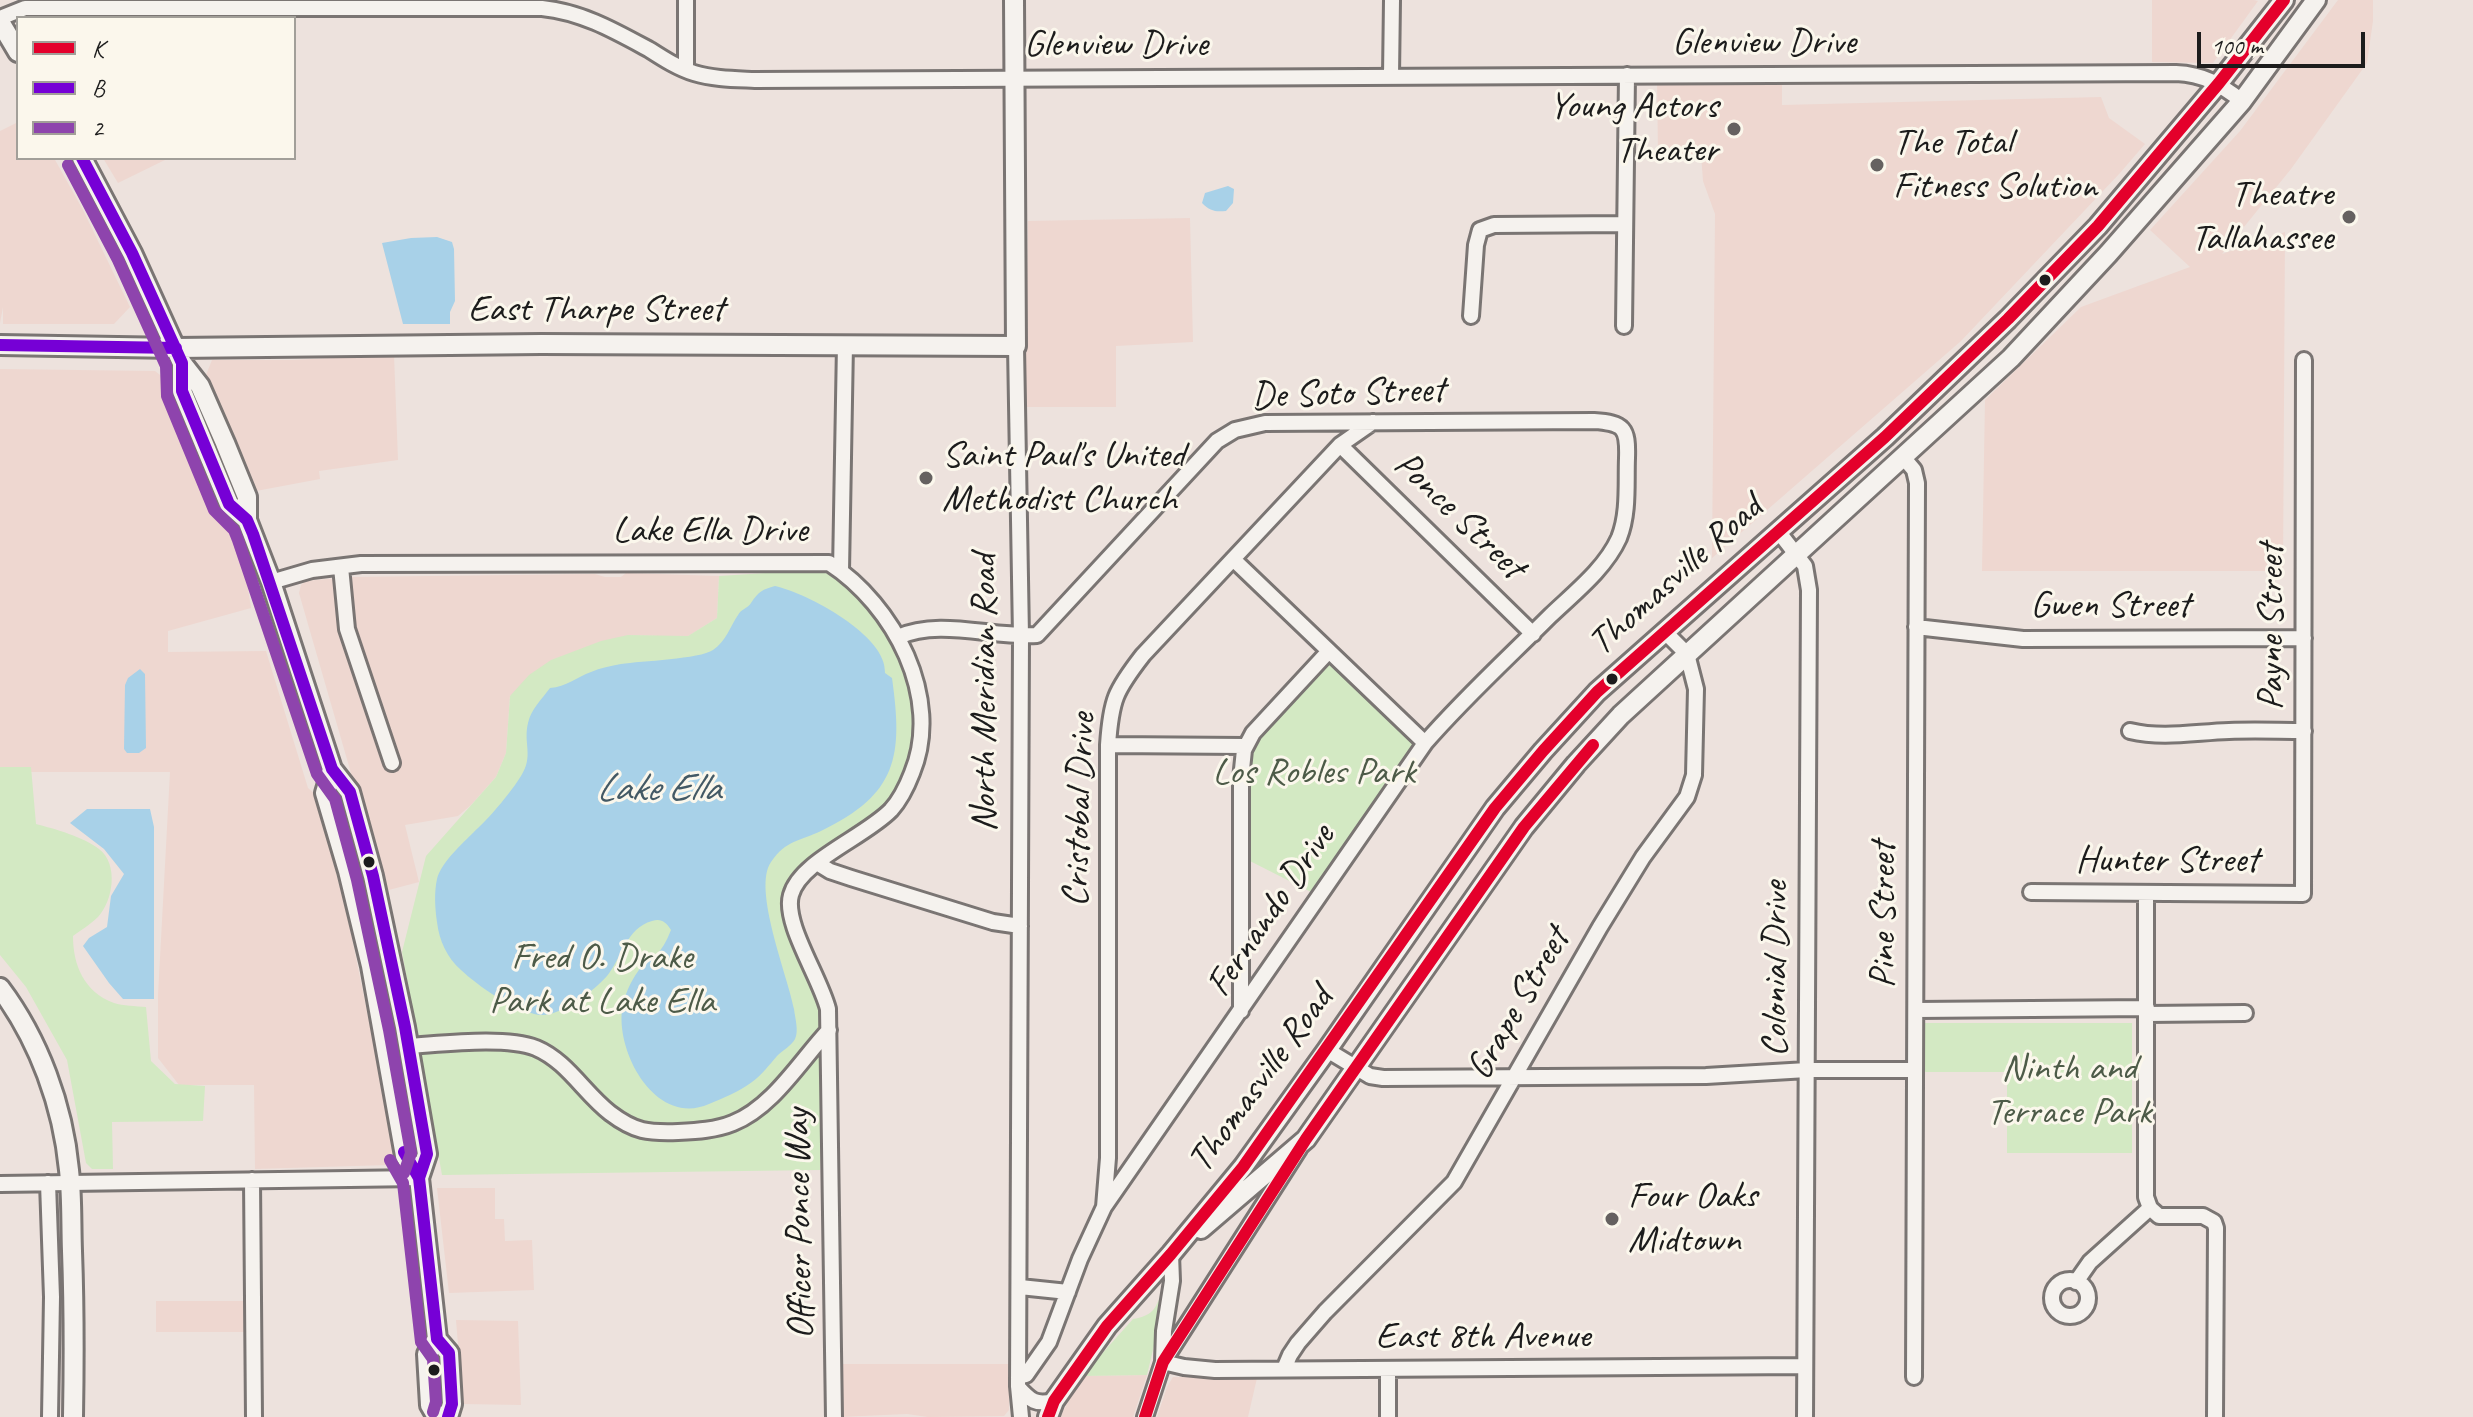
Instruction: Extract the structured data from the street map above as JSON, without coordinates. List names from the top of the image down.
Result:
{
  "streets": {
    "main road": ["East Tharpe Street", "Thomasville Road", "North Meridian Road"],
    "street": [
      "Glenview Drive",
      "De Soto Street",
      "Ponce Street",
      "Lake Ella Drive",
      "Gwen Street",
      "Payne Street",
      "Cristobal Drive",
      "Hunter Street",
      "Fernando Drive",
      "Pine Street",
      "Colonial Drive",
      "Grape Street",
      "Officer Ponce Way",
      "East 8th Avenue"
    ]
  },
  "crossings": [
    ["Glenview Drive", "Thomasville Road"],
    ["Glenview Drive", "North Meridian Road"],
    ["East Tharpe Street", "North Meridian Road"],
    ["De Soto Street", "North Meridian Road"],
    ["De Soto Street", "Cristobal Drive"],
    ["De Soto Street", "Fernando Drive"],
    ["Ponce Street", "Cristobal Drive"],
    ["Ponce Street", "Fernando Drive"],
    ["Lake Ella Drive", "Officer Ponce Way"],
    ["Thomasville Road", "Pine Street"],
    ["Thomasville Road", "Colonial Drive"],
    ["Thomasville Road", "Grape Street"],
    ["Gwen Street", "Payne Street"],
    ["Gwen Street", "Pine Street"],
    ["Payne Street", "Hunter Street"],
    ["North Meridian Road", "Fernando Drive"],
    ["Cristobal Drive", "Fernando Drive"],
    ["Colonial Drive", "East 8th Avenue"],
    ["Grape Street", "East 8th Avenue"]
  ],
  "water": ["Lake Ella"],
  "parks": ["Los Robles Park", "Fred O. Drake Park at Lake Ella", "Ninth and Terrace Park"],
  "places": [
    "Young Actors Theater",
    "The Total Fitness Solution",
    "Theatre Tallahassee",
    "Saint Paul's United Methodist Church",
    "Four Oaks Midtown"
  ],
  "lines": ["transit line K", "transit line B", "transit line 2"],
  "legend": ["K", "B", "2"],
  "scale_bar": "100 m"
}
